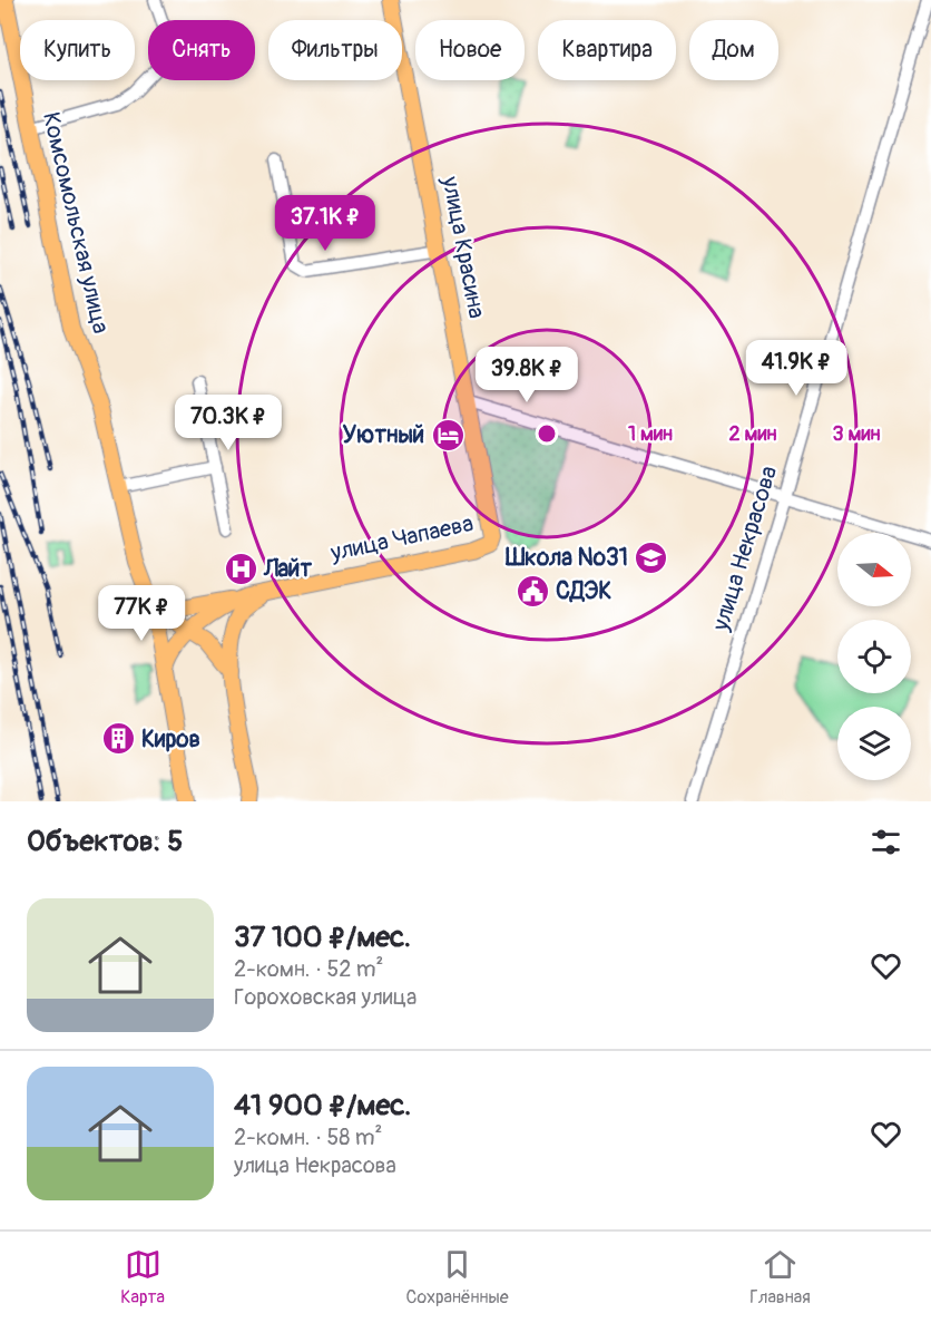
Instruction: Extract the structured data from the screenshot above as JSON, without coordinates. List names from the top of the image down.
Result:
{
  "streets": {
    "main road": ["Комсомольская улица", "улица Красина", "улица Чапаева"],
    "street": ["улица Некрасова"]
  },
  "crossings": [
    ["Комсомольская улица", "улица Чапаева"],
    ["улица Красина", "улица Чапаева"]
  ],
  "places": {
    "hotel": ["Уютный"],
    "school or university": ["Школа №31"],
    "hospital": ["Лайт"],
    "public building": ["СДЭК"],
    "building": ["Киров"]
  },
  "north": "right",
  "page": {
    "chip": [
      "Купить",
      "Снять",
      "Фильтры",
      "Новое",
      "Квартира",
      "Дом"
    ],
    "price": [
      "37.1K ₽",
      "41.9K ₽",
      "39.8K ₽",
      "70.3K ₽",
      "77K ₽"
    ],
    "heading": "Объектов: 5",
    "list": [
      {
        "name": "37 100 ₽/мес.",
        "note": "2-комн. · 52 m² · Гороховская улица"
      },
      {
        "name": "41 900 ₽/мес.",
        "note": "2-комн. · 58 m² · улица Некрасова"
      }
    ],
    "tabs": ["Карта", "Сохранённые", "Главная"]
  },
  "rings": ["1 мин", "2 мин", "3 мин"]
}
